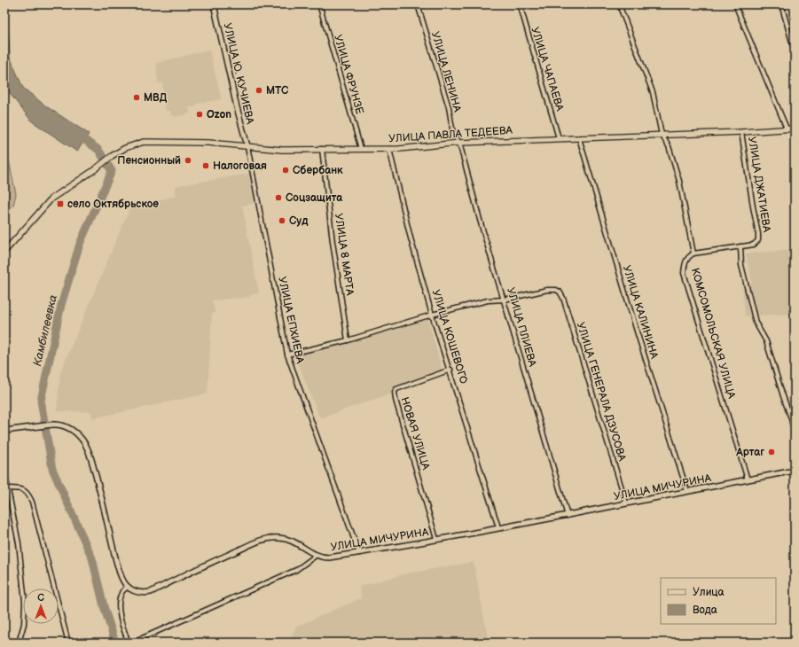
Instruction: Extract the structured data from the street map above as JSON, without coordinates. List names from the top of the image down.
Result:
{
  "streets": {
    "main road": ["УЛИЦА ПАВЛА ТЕДЕЕВА"],
    "street": [
      "УЛИЦА ЧАПАЕВА",
      "УЛИЦА ЛЕНИНА",
      "УЛИЦА Ю. КУЧИЕВА",
      "УЛИЦА ФРУНЗЕ",
      "УЛИЦА ДЖАТИЕВА",
      "УЛИЦА 8 МАРТА",
      "УЛИЦА КАЛИНИНА",
      "УЛИЦА ЕПХИЕВА",
      "УЛИЦА ПЛИЕВА",
      "КОМСОМОЛЬСКАЯ УЛИЦА",
      "УЛИЦА КОШЕВОГО",
      "УЛИЦА ГЕНЕРАЛА ДЗУСОВА",
      "НОВАЯ УЛИЦА",
      "УЛИЦА МИЧУРИНА"
    ]
  },
  "crossings": [
    ["УЛИЦА ЧАПАЕВА", "УЛИЦА ПАВЛА ТЕДЕЕВА"],
    ["УЛИЦА ЛЕНИНА", "УЛИЦА ПАВЛА ТЕДЕЕВА"],
    ["УЛИЦА ЛЕНИНА", "УЛИЦА ПЛИЕВА"],
    ["УЛИЦА Ю. КУЧИЕВА", "УЛИЦА ПАВЛА ТЕДЕЕВА"],
    ["УЛИЦА Ю. КУЧИЕВА", "УЛИЦА ЕПХИЕВА"],
    ["УЛИЦА ФРУНЗЕ", "УЛИЦА ПАВЛА ТЕДЕЕВА"],
    ["УЛИЦА ПАВЛА ТЕДЕЕВА", "УЛИЦА ДЖАТИЕВА"],
    ["УЛИЦА ПАВЛА ТЕДЕЕВА", "УЛИЦА 8 МАРТА"],
    ["УЛИЦА ПАВЛА ТЕДЕЕВА", "УЛИЦА КАЛИНИНА"],
    ["УЛИЦА ПАВЛА ТЕДЕЕВА", "УЛИЦА ЕПХИЕВА"],
    ["УЛИЦА ПАВЛА ТЕДЕЕВА", "УЛИЦА ПЛИЕВА"],
    ["УЛИЦА ПАВЛА ТЕДЕЕВА", "КОМСОМОЛЬСКАЯ УЛИЦА"],
    ["УЛИЦА ПАВЛА ТЕДЕЕВА", "УЛИЦА КОШЕВОГО"],
    ["УЛИЦА ДЖАТИЕВА", "КОМСОМОЛЬСКАЯ УЛИЦА"],
    ["УЛИЦА КАЛИНИНА", "УЛИЦА МИЧУРИНА"],
    ["УЛИЦА ЕПХИЕВА", "УЛИЦА МИЧУРИНА"],
    ["УЛИЦА ПЛИЕВА", "УЛИЦА ГЕНЕРАЛА ДЗУСОВА"],
    ["УЛИЦА ПЛИЕВА", "УЛИЦА МИЧУРИНА"],
    ["КОМСОМОЛЬСКАЯ УЛИЦА", "УЛИЦА МИЧУРИНА"],
    ["УЛИЦА КОШЕВОГО", "НОВАЯ УЛИЦА"],
    ["УЛИЦА КОШЕВОГО", "УЛИЦА МИЧУРИНА"],
    ["УЛИЦА ГЕНЕРАЛА ДЗУСОВА", "УЛИЦА МИЧУРИНА"],
    ["НОВАЯ УЛИЦА", "УЛИЦА МИЧУРИНА"]
  ],
  "water": ["Камбилеевка"],
  "places": {
    "other": [
      "МТС",
      "МВД",
      "Ozon",
      "Пенсионный",
      "Налоговая",
      "Сбербанк",
      "Соцзащита",
      "Суд",
      "Артаг"
    ],
    "transit": ["село Октябрьское"]
  },
  "legend": ["Улица", "Вода"],
  "north": "top"
}
